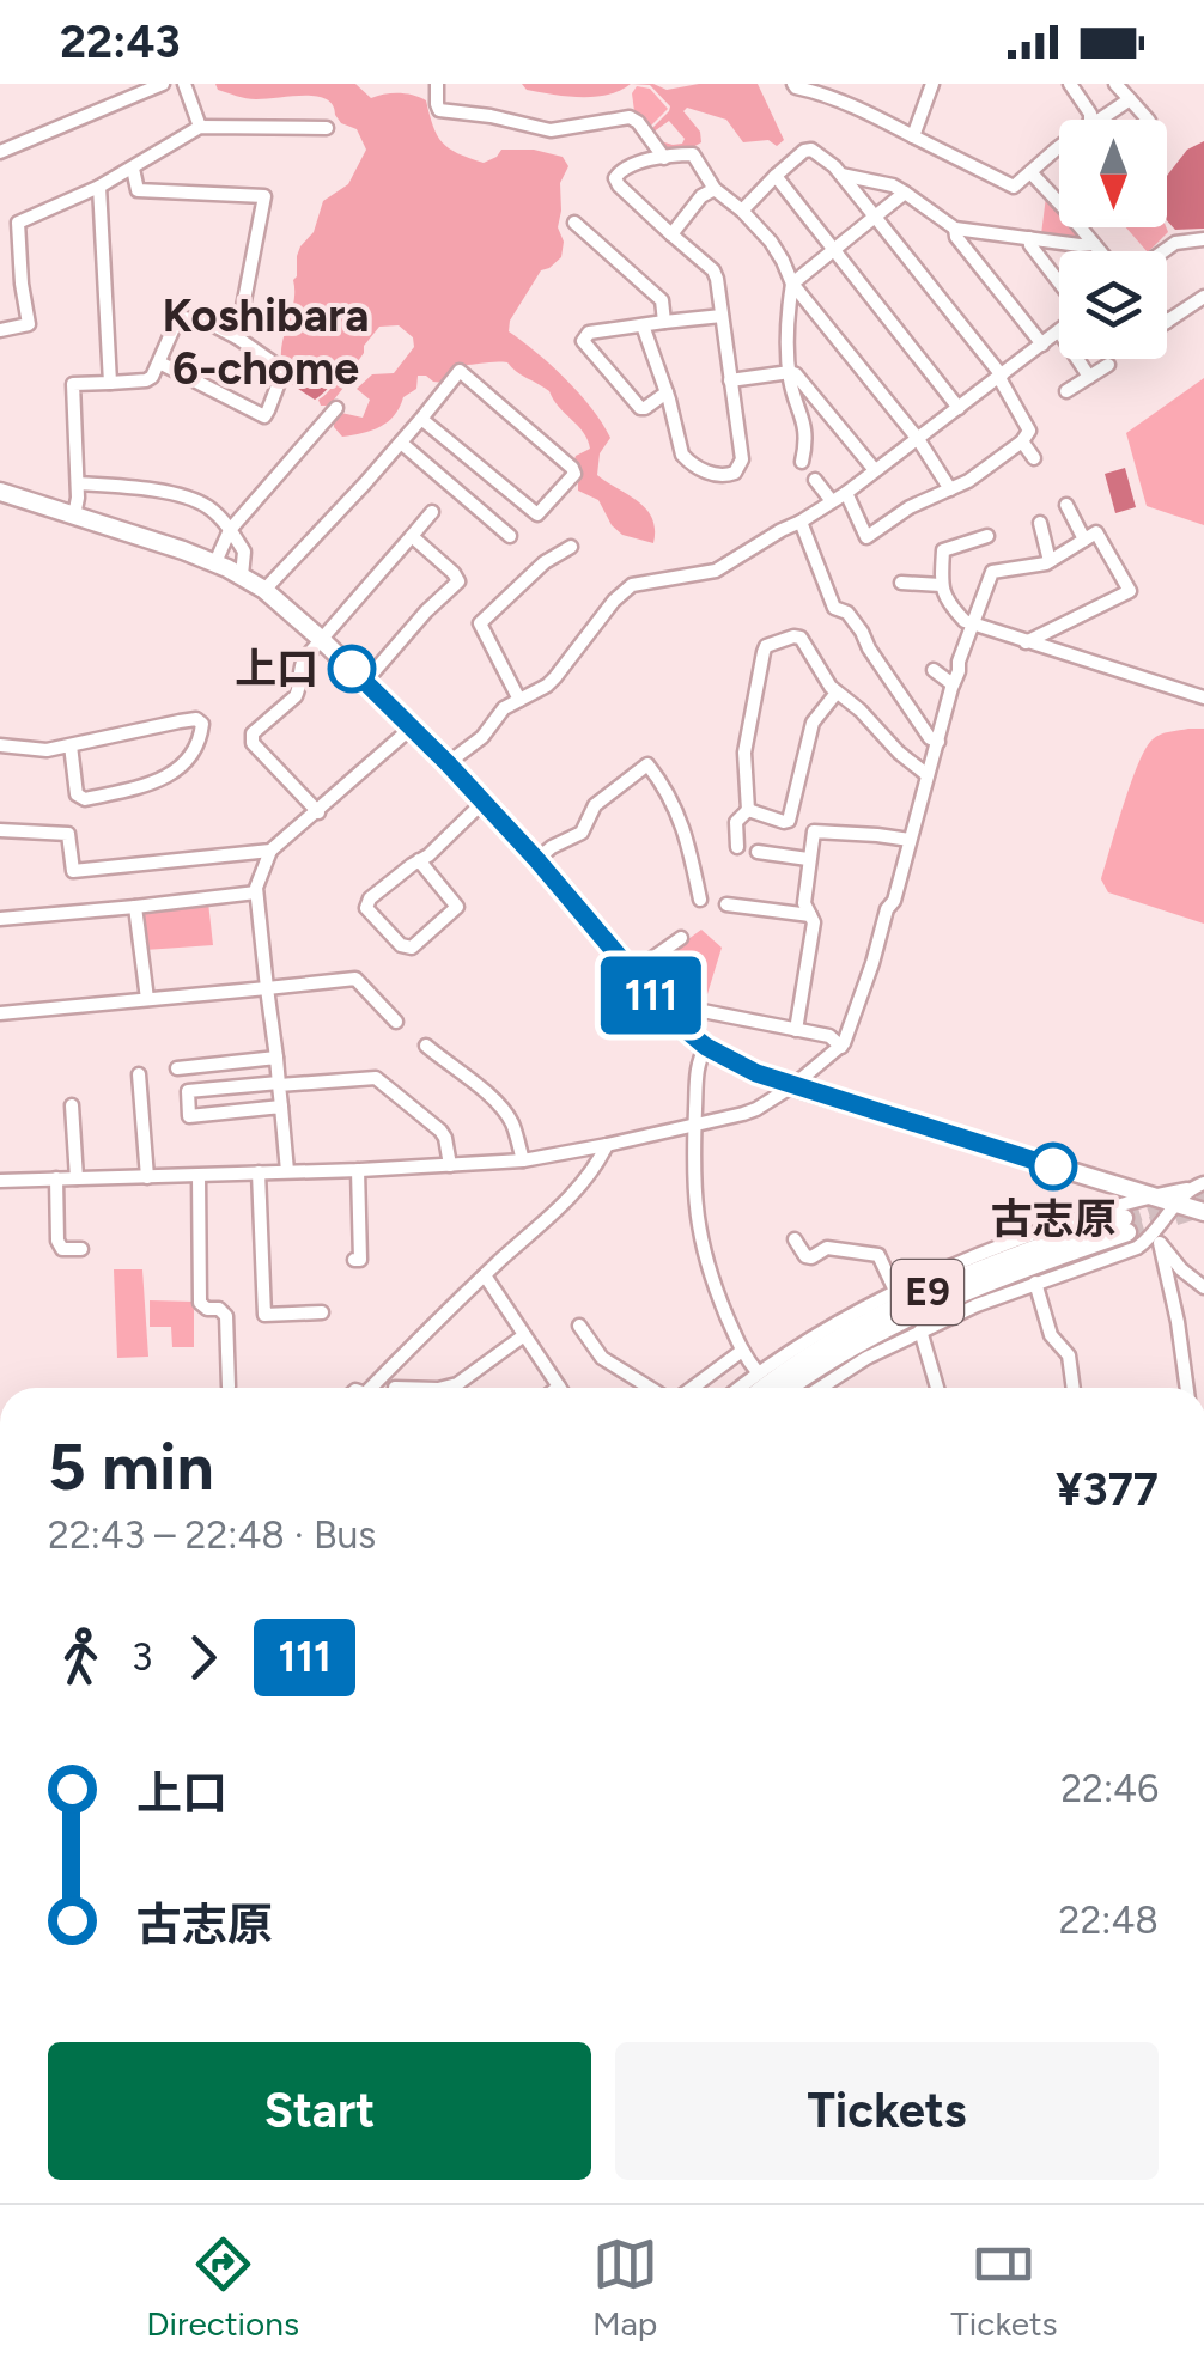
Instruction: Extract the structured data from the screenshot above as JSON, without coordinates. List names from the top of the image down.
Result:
{
  "streets": {
    "highway": ["E9"]
  },
  "districts": ["Koshibara 6-chome"],
  "places": ["上口", "古志原"],
  "lines": ["bus line 111"],
  "north": "bottom",
  "page": {
    "status": "22:43",
    "on_map": "111",
    "heading": ["5 min", "22:43 – 22:48 · Bus", "¥377"],
    "legs": ["3", "111"],
    "list": [
      {
        "name": "上口",
        "value": "22:46"
      },
      {
        "name": "古志原",
        "value": "22:48"
      }
    ],
    "buttons": ["Start", "Tickets"],
    "tabs": ["Directions", "Map", "Tickets"]
  }
}
